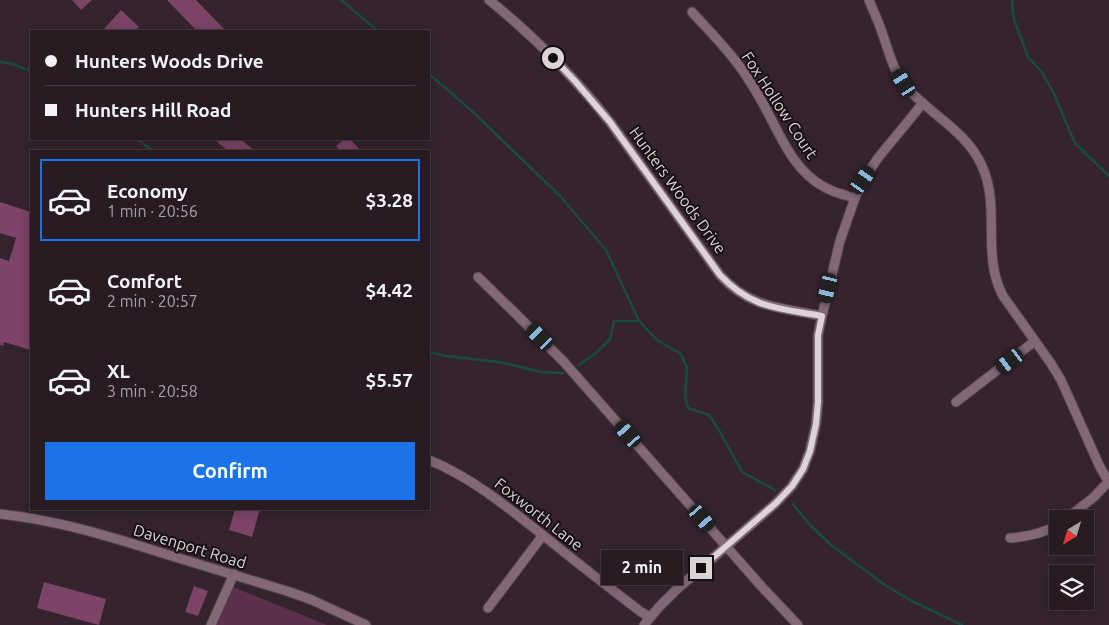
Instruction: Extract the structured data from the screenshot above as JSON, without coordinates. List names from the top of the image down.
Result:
{
  "streets": {
    "street": [
      "Fox Hollow Court",
      "Hunters Woods Drive",
      "Foxworth Lane",
      "Davenport Road"
    ]
  },
  "north": "bottom left",
  "page": {
    "banner": ["Hunters Woods Drive", "Hunters Hill Road"],
    "list": [
      {
        "name": "Economy",
        "note": "1 min · 20:56",
        "value": "$3.28"
      },
      {
        "name": "Comfort",
        "note": "2 min · 20:57",
        "value": "$4.42"
      },
      {
        "name": "XL",
        "note": "3 min · 20:58",
        "value": "$5.57"
      }
    ],
    "buttons": "Confirm",
    "bubble": "2 min"
  }
}
